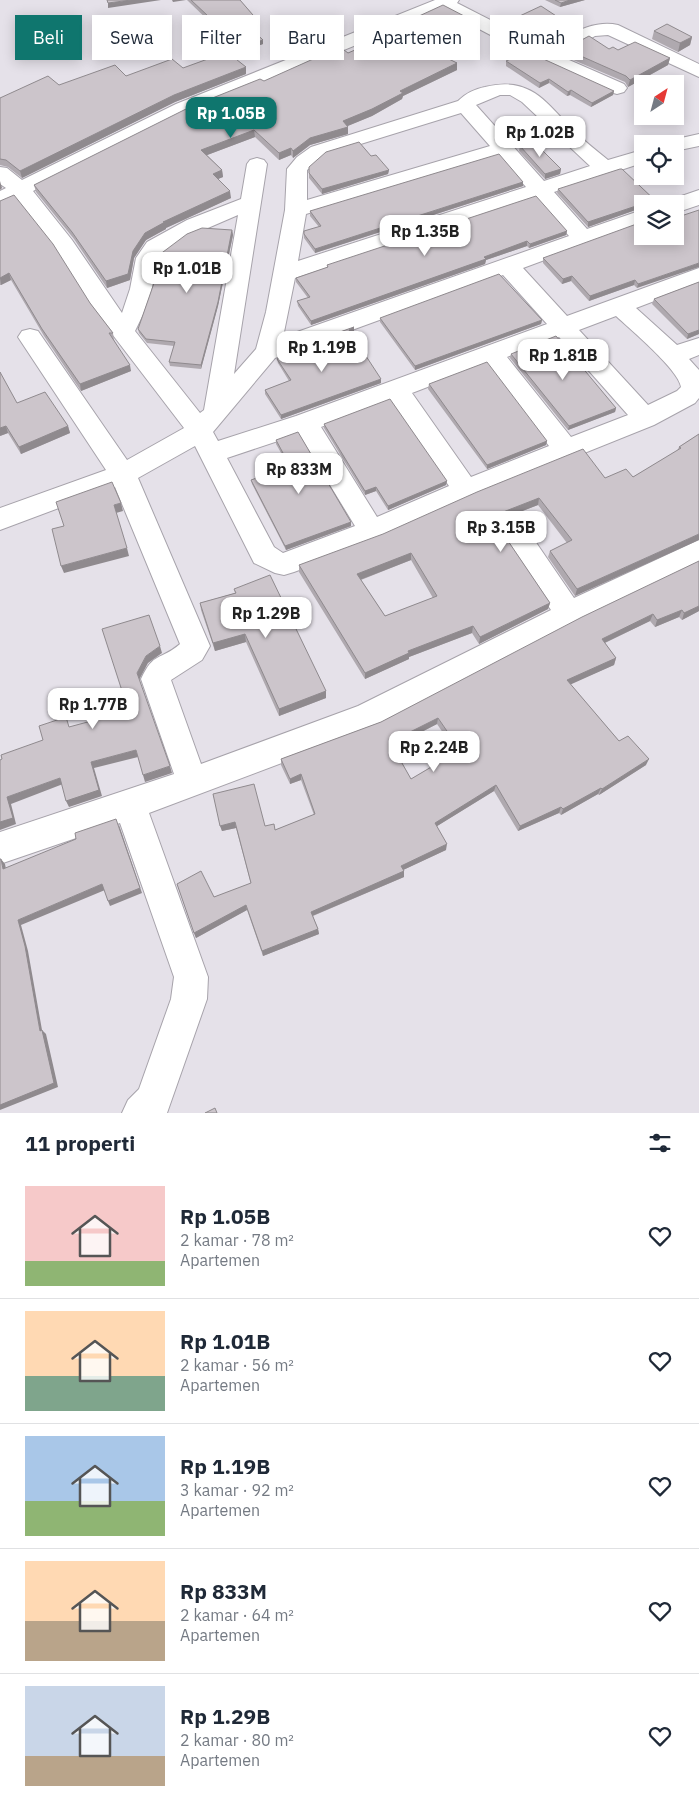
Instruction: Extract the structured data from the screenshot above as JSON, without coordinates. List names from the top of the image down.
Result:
{
  "north": "top right",
  "page": {
    "chip": [
      "Beli",
      "Sewa",
      "Filter",
      "Baru",
      "Apartemen",
      "Rumah"
    ],
    "price": [
      "Rp 1.05B",
      "Rp 1.02B",
      "Rp 1.35B",
      "Rp 1.01B",
      "Rp 1.19B",
      "Rp 1.81B",
      "Rp 833M",
      "Rp 3.15B",
      "Rp 1.29B",
      "Rp 1.77B",
      "Rp 2.24B"
    ],
    "heading": "11 properti",
    "list": [
      {
        "name": "Rp 1.05B",
        "note": "2 kamar · 78 m² · Apartemen"
      },
      {
        "name": "Rp 1.01B",
        "note": "2 kamar · 56 m² · Apartemen"
      },
      {
        "name": "Rp 1.19B",
        "note": "3 kamar · 92 m² · Apartemen"
      },
      {
        "name": "Rp 833M",
        "note": "2 kamar · 64 m² · Apartemen"
      },
      {
        "name": "Rp 1.29B",
        "note": "2 kamar · 80 m² · Apartemen"
      }
    ]
  }
}
